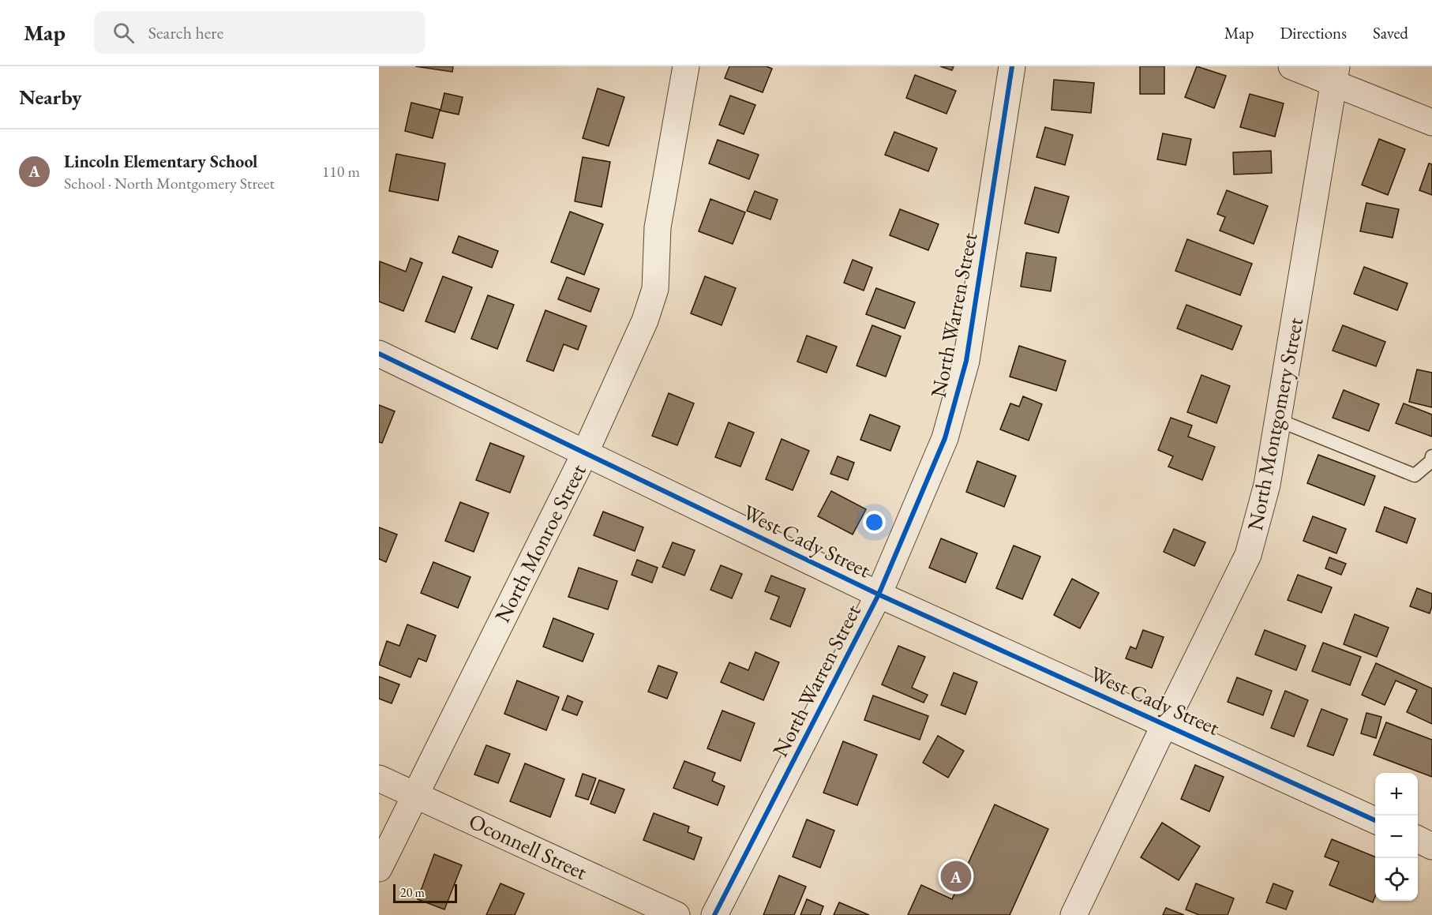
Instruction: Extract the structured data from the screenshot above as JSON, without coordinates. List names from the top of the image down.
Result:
{
  "streets": {
    "street": [
      "North Warren Street",
      "North Montgomery Street",
      "West Cady Street",
      "North Monroe Street",
      "Oconnell Street"
    ]
  },
  "crossings": [
    ["North Warren Street", "West Cady Street"],
    ["North Montgomery Street", "West Cady Street"],
    ["West Cady Street", "North Monroe Street"],
    ["North Monroe Street", "Oconnell Street"]
  ],
  "scale_bar": "20 m",
  "page": {
    "header": "Map",
    "search": "Search here",
    "nav": ["Map", "Directions", "Saved"],
    "heading": "Nearby",
    "list": [
      {
        "mark": "A",
        "name": "Lincoln Elementary School",
        "note": "School · North Montgomery Street",
        "value": "110 m"
      }
    ],
    "map_buttons": ["+", "−"],
    "pins": "A",
    "scale": "20 m"
  }
}
